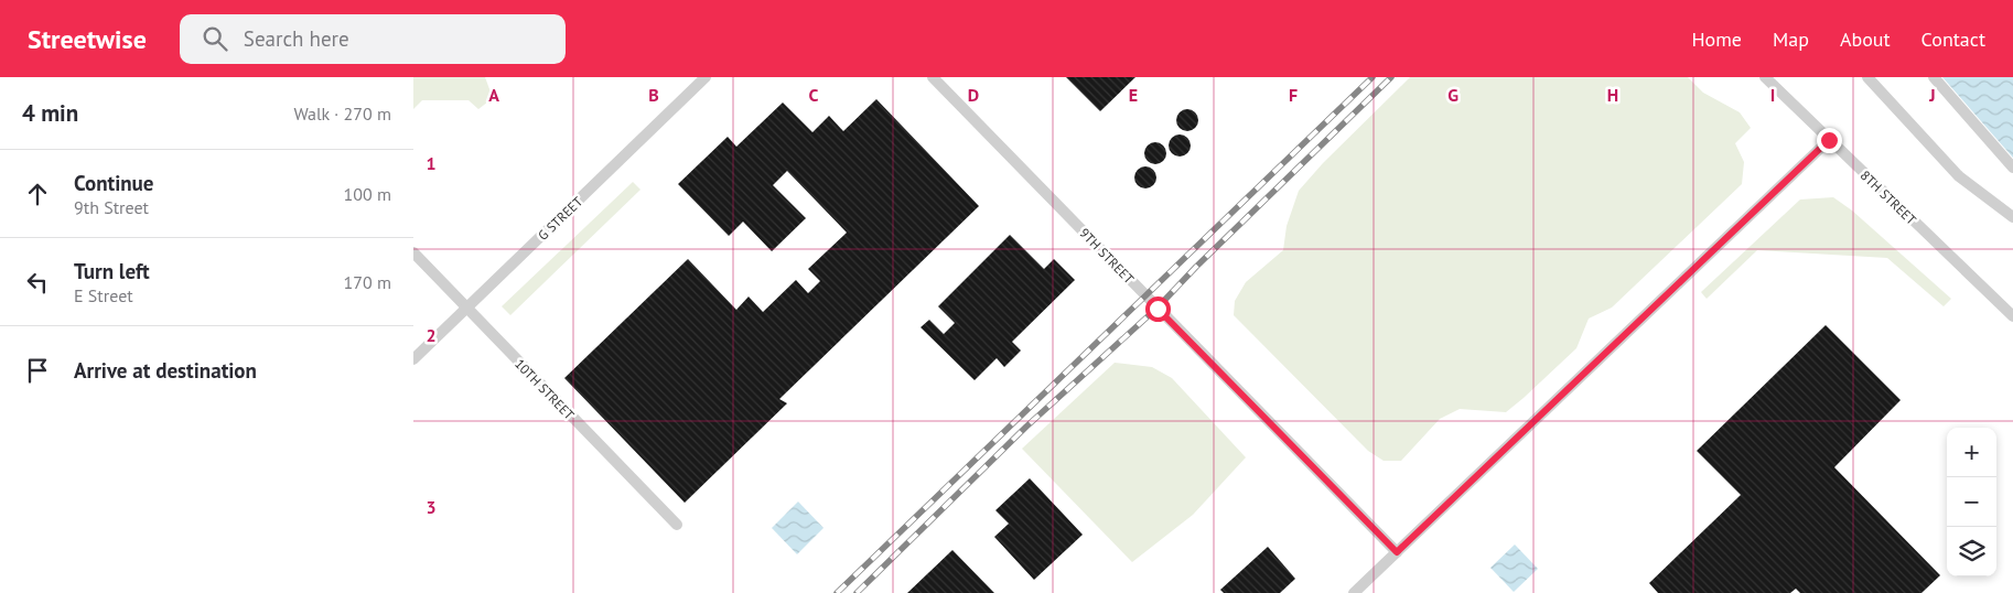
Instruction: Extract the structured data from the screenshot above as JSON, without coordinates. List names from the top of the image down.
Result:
{
  "streets": {
    "lane": [
      "8TH STREET",
      "G STREET",
      "9TH STREET",
      "10TH STREET"
    ]
  },
  "crossings": [
    ["G STREET", "10TH STREET"]
  ],
  "page": {
    "header": "Streetwise",
    "search": "Search here",
    "nav": [
      "Home",
      "Map",
      "About",
      "Contact"
    ],
    "heading": ["4 min", "Walk · 270 m"],
    "list": [
      ["Continue", "9th Street", "100 m"],
      ["Turn left", "E Street", "170 m"],
      "Arrive at destination"
    ],
    "map_buttons": ["+", "−"]
  },
  "grid": {
    "columns": [
      "A",
      "B",
      "C",
      "D",
      "E",
      "F",
      "G",
      "H",
      "I",
      "J"
    ],
    "rows": ["1", "2", "3"]
  }
}
